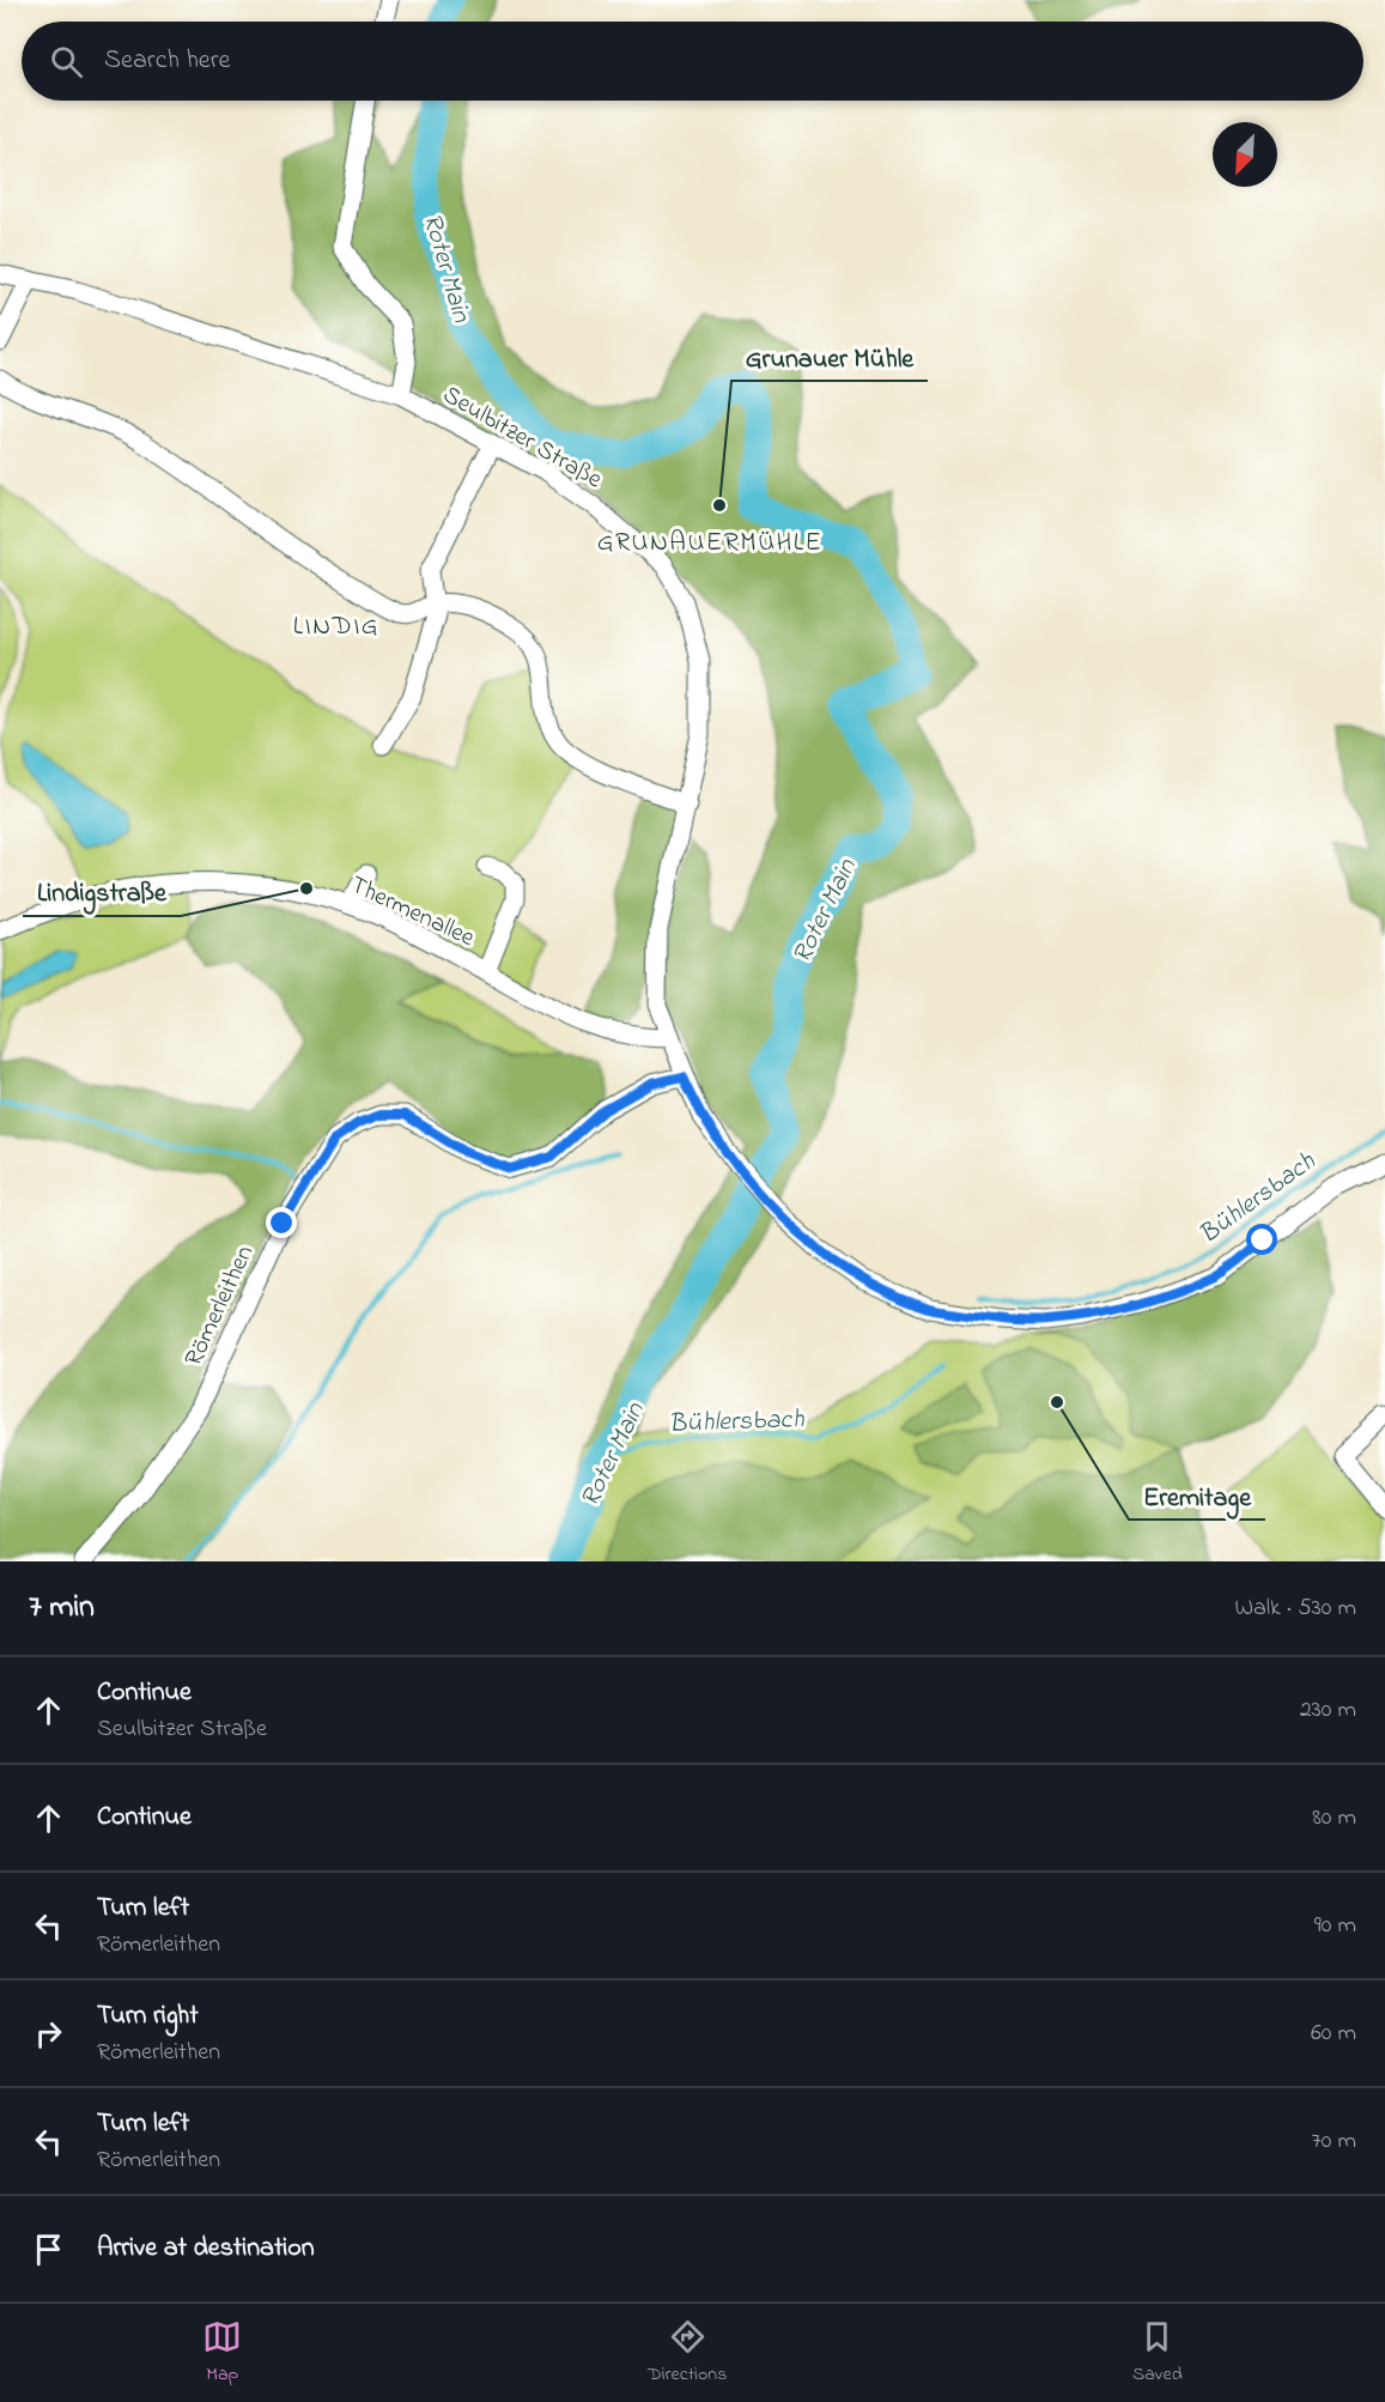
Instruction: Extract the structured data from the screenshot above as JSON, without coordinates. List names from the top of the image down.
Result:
{
  "streets": {
    "street": ["Seulbitzer Straße", "Thermenallee", "Römerleithen"]
  },
  "crossings": [
    ["Seulbitzer Straße", "Thermenallee"],
    ["Seulbitzer Straße", "Römerleithen"]
  ],
  "districts": ["GRUNAUERMÜHLE", "LINDIG"],
  "water": ["Roter Main", "Bühlersbach"],
  "places": ["Grunauer Mühle", "Lindigstraße", "Eremitage"],
  "north": "bottom left",
  "page": {
    "search": "Search here",
    "heading": ["7 min", "Walk · 530 m"],
    "list": [
      ["Continue", "Seulbitzer Straße", "230 m"],
      ["Continue", "80 m"],
      ["Turn left", "Römerleithen", "90 m"],
      ["Turn right", "Römerleithen", "60 m"],
      ["Turn left", "Römerleithen", "70 m"],
      "Arrive at destination"
    ],
    "nav": ["Map", "Directions", "Saved"]
  }
}
